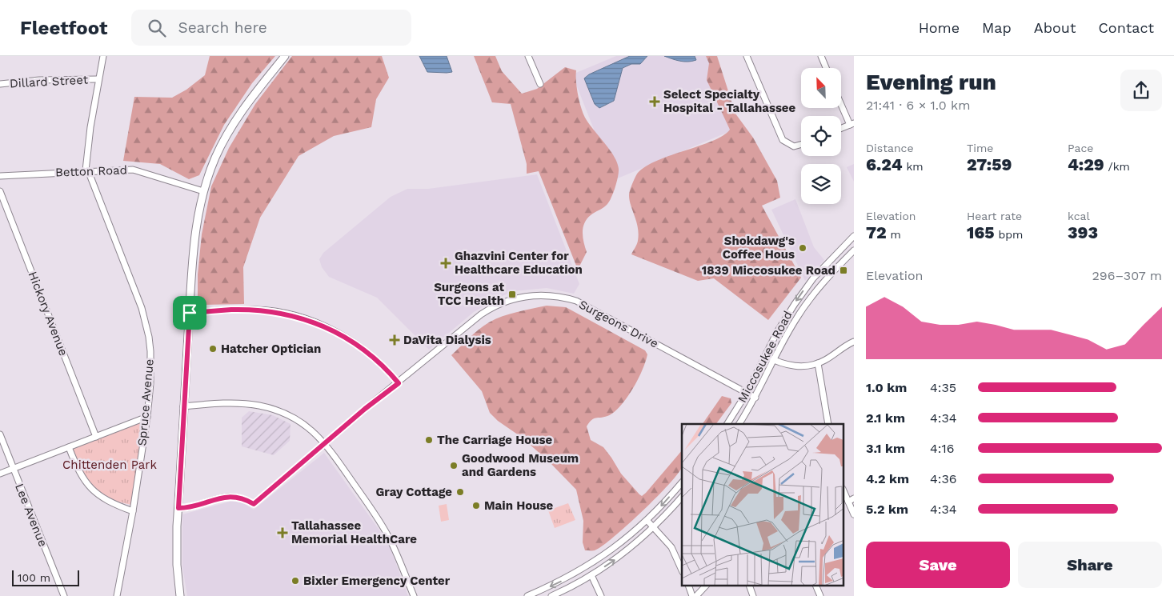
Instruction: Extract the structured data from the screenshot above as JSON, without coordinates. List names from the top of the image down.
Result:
{
  "streets": {
    "street": [
      "Dillard Street",
      "Betton Road",
      "Hickory Avenue",
      "Surgeons Drive",
      "Miccosukee Road",
      "Spruce Avenue",
      "Lee Avenue"
    ]
  },
  "crossings": [
    ["Betton Road", "Spruce Avenue"],
    ["Surgeons Drive", "Miccosukee Road"]
  ],
  "parks": ["Chittenden Park"],
  "places": {
    "health": [
      "Select Specialty Hospital - Tallahassee",
      "Ghazvini Center for Healthcare Education",
      "DaVita Dialysis",
      "Tallahassee Memorial HealthCare"
    ],
    "other": [
      "Shokdawg's Coffee Hous",
      "Hatcher Optician",
      "The Carriage House",
      "Goodwood Museum and Gardens",
      "Gray Cottage",
      "Main House",
      "Bixler Emergency Center"
    ],
    "transit": ["1839 Miccosukee Road", "Surgeons at TCC Health"]
  },
  "scale_bar": "100 m",
  "north": "top left",
  "page": {
    "header": "Fleetfoot",
    "search": "Search here",
    "nav": [
      "Home",
      "Map",
      "About",
      "Contact"
    ],
    "heading": ["Evening run", "21:41 · 6 × 1.0 km"],
    "stats": [
      ["Distance", "6.24 km"],
      ["Time", "27:59"],
      ["Pace", "4:29 /km"],
      ["Elevation", "72 m"],
      ["Heart rate", "165 bpm"],
      ["kcal", "393"]
    ],
    "chart": ["Elevation", "296–307 m"],
    "list": [
      {
        "name": "1.0 km",
        "note": "4:35"
      },
      {
        "name": "2.1 km",
        "note": "4:34"
      },
      {
        "name": "3.1 km",
        "note": "4:16"
      },
      {
        "name": "4.2 km",
        "note": "4:36"
      },
      {
        "name": "5.2 km",
        "note": "4:34"
      }
    ],
    "buttons": ["Save", "Share"],
    "scale": "100 m"
  }
}
